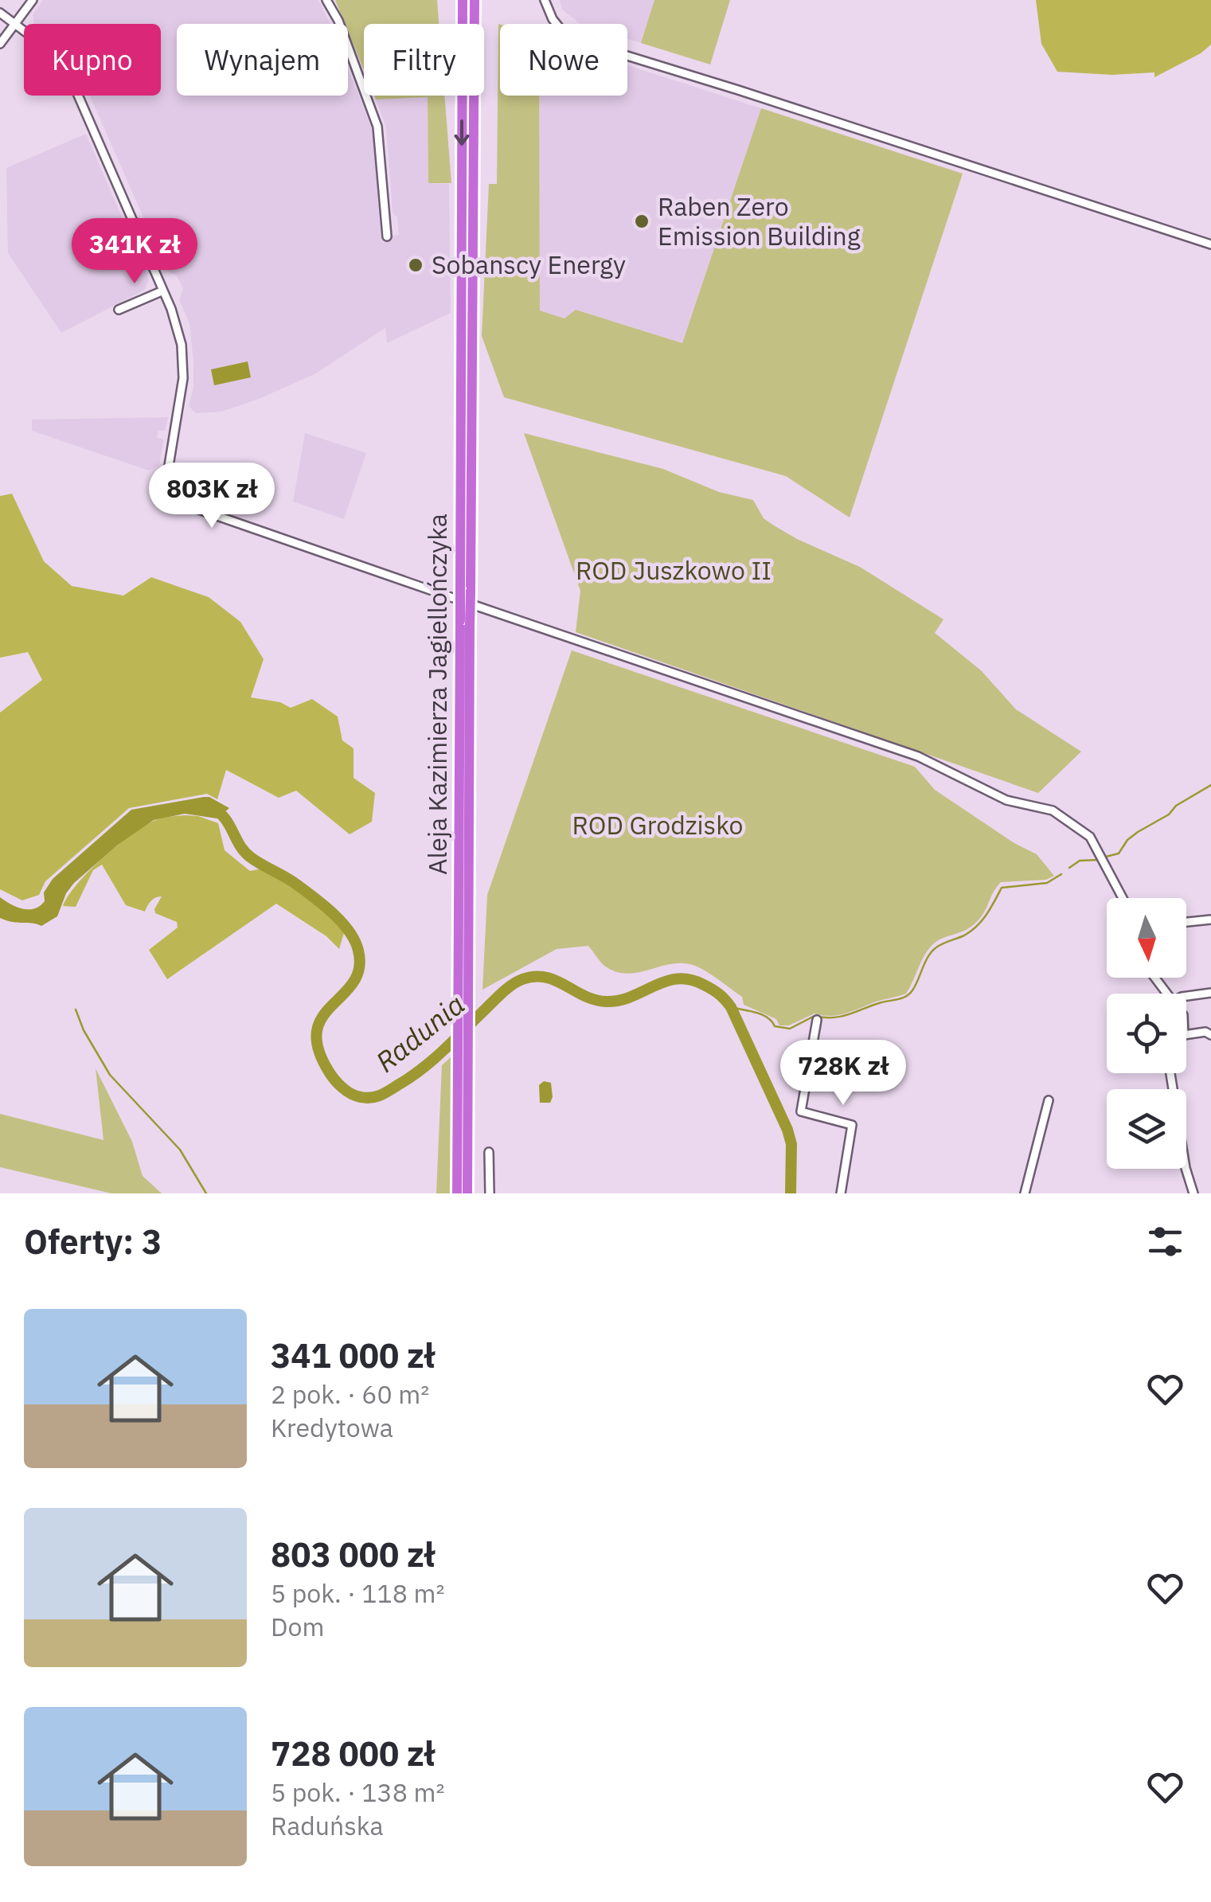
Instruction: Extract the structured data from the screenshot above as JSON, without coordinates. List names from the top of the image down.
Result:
{
  "streets": {
    "highway": ["Aleja Kazimierza Jagiellończyka"]
  },
  "water": ["Radunia"],
  "parks": ["ROD Juszkowo II", "ROD Grodzisko"],
  "places": ["Raben Zero Emission Building", "Sobanscy Energy"],
  "north": "bottom",
  "page": {
    "chip": [
      "Kupno",
      "Wynajem",
      "Filtry",
      "Nowe"
    ],
    "price": ["341K zł", "803K zł", "728K zł"],
    "heading": "Oferty: 3",
    "list": [
      {
        "name": "341 000 zł",
        "note": "2 pok. · 60 m² · Kredytowa"
      },
      {
        "name": "803 000 zł",
        "note": "5 pok. · 118 m² · Dom"
      },
      {
        "name": "728 000 zł",
        "note": "5 pok. · 138 m² · Raduńska"
      }
    ]
  }
}
